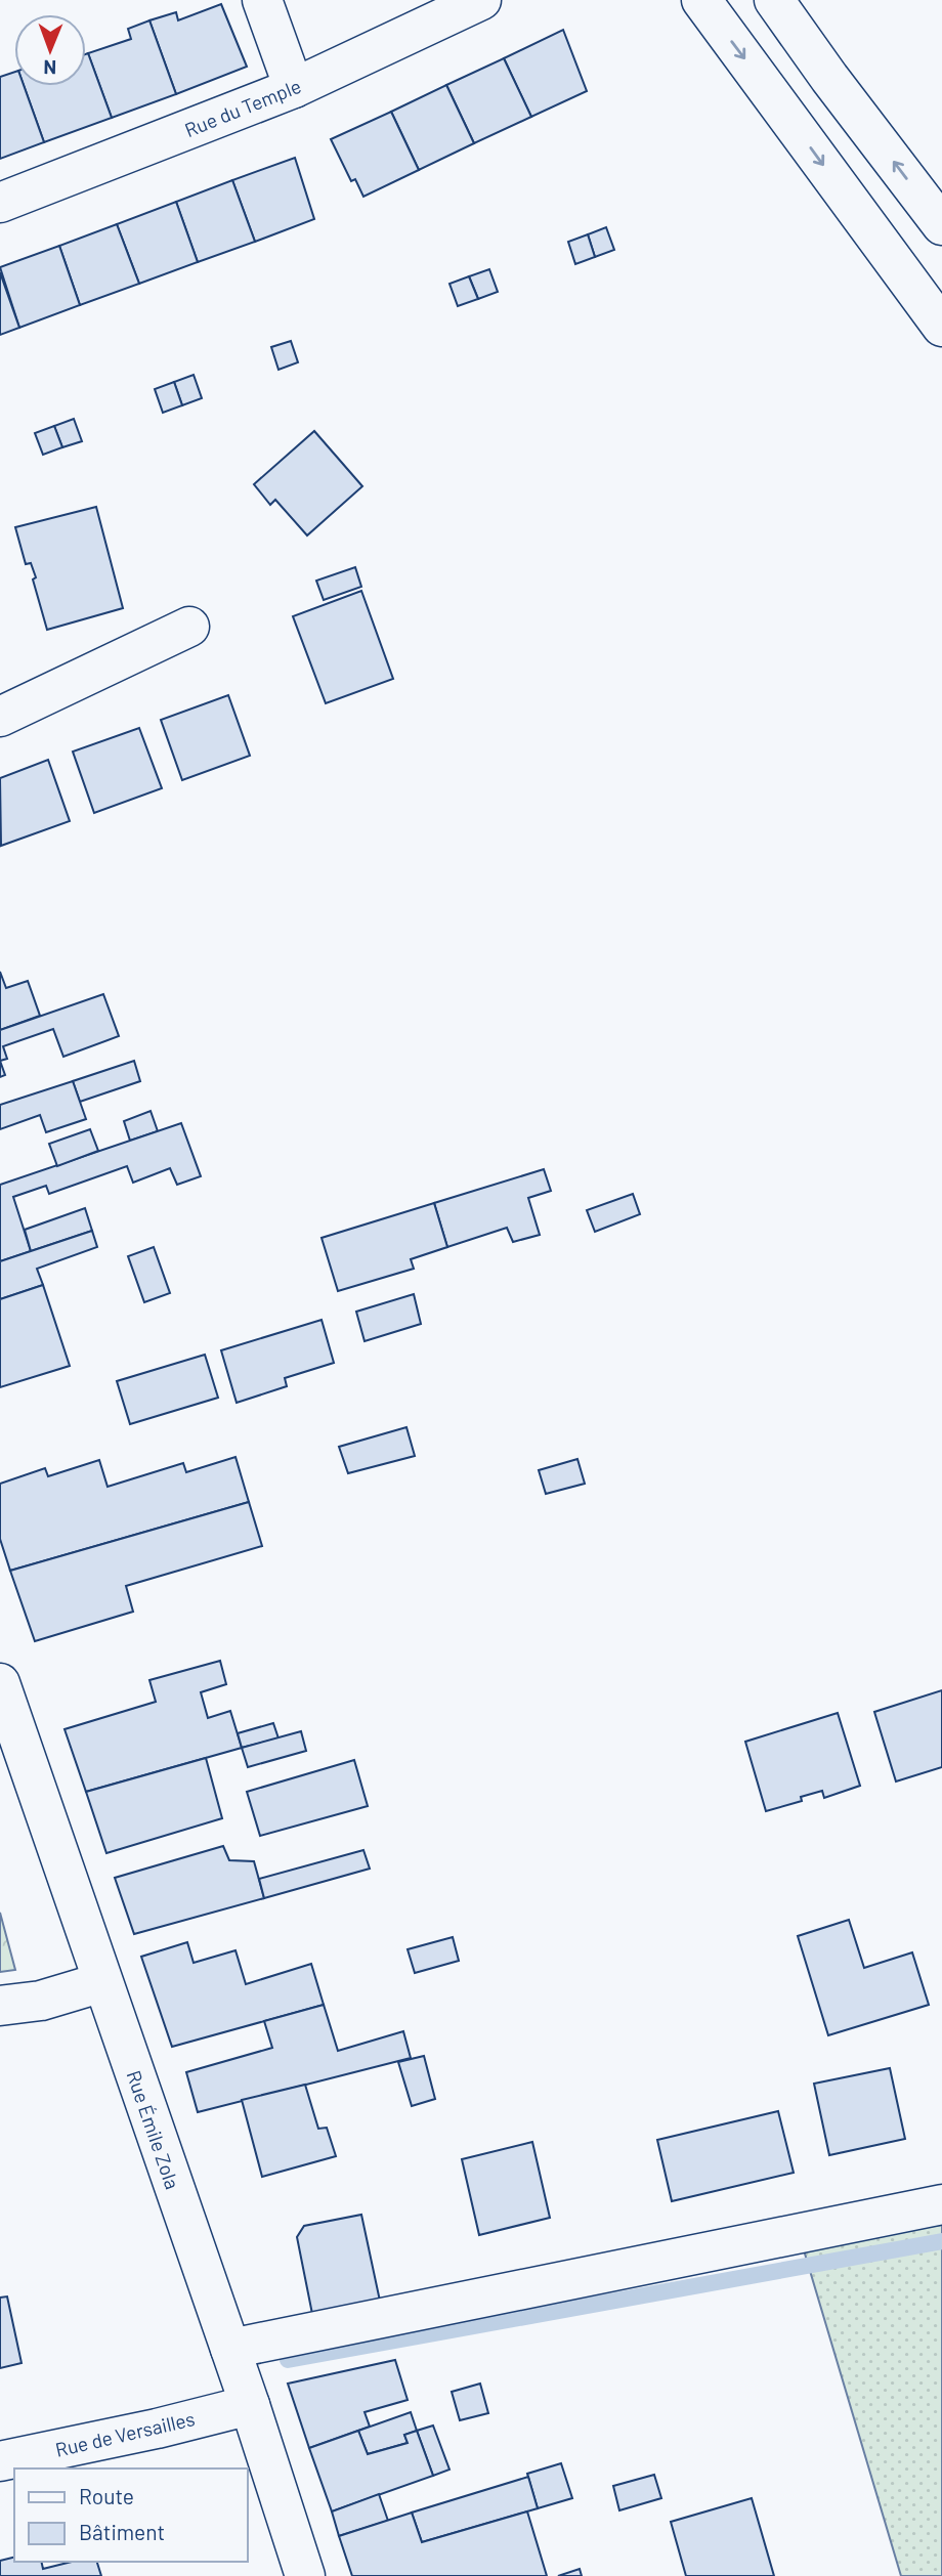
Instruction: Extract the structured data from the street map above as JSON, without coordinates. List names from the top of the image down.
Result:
{
  "streets": {
    "main road": ["Rue du Temple", "Rue Émile Zola", "Rue de Versailles"]
  },
  "crossings": [
    ["Rue Émile Zola", "Rue de Versailles"]
  ],
  "legend": ["Route", "Bâtiment"],
  "north": "bottom"
}
